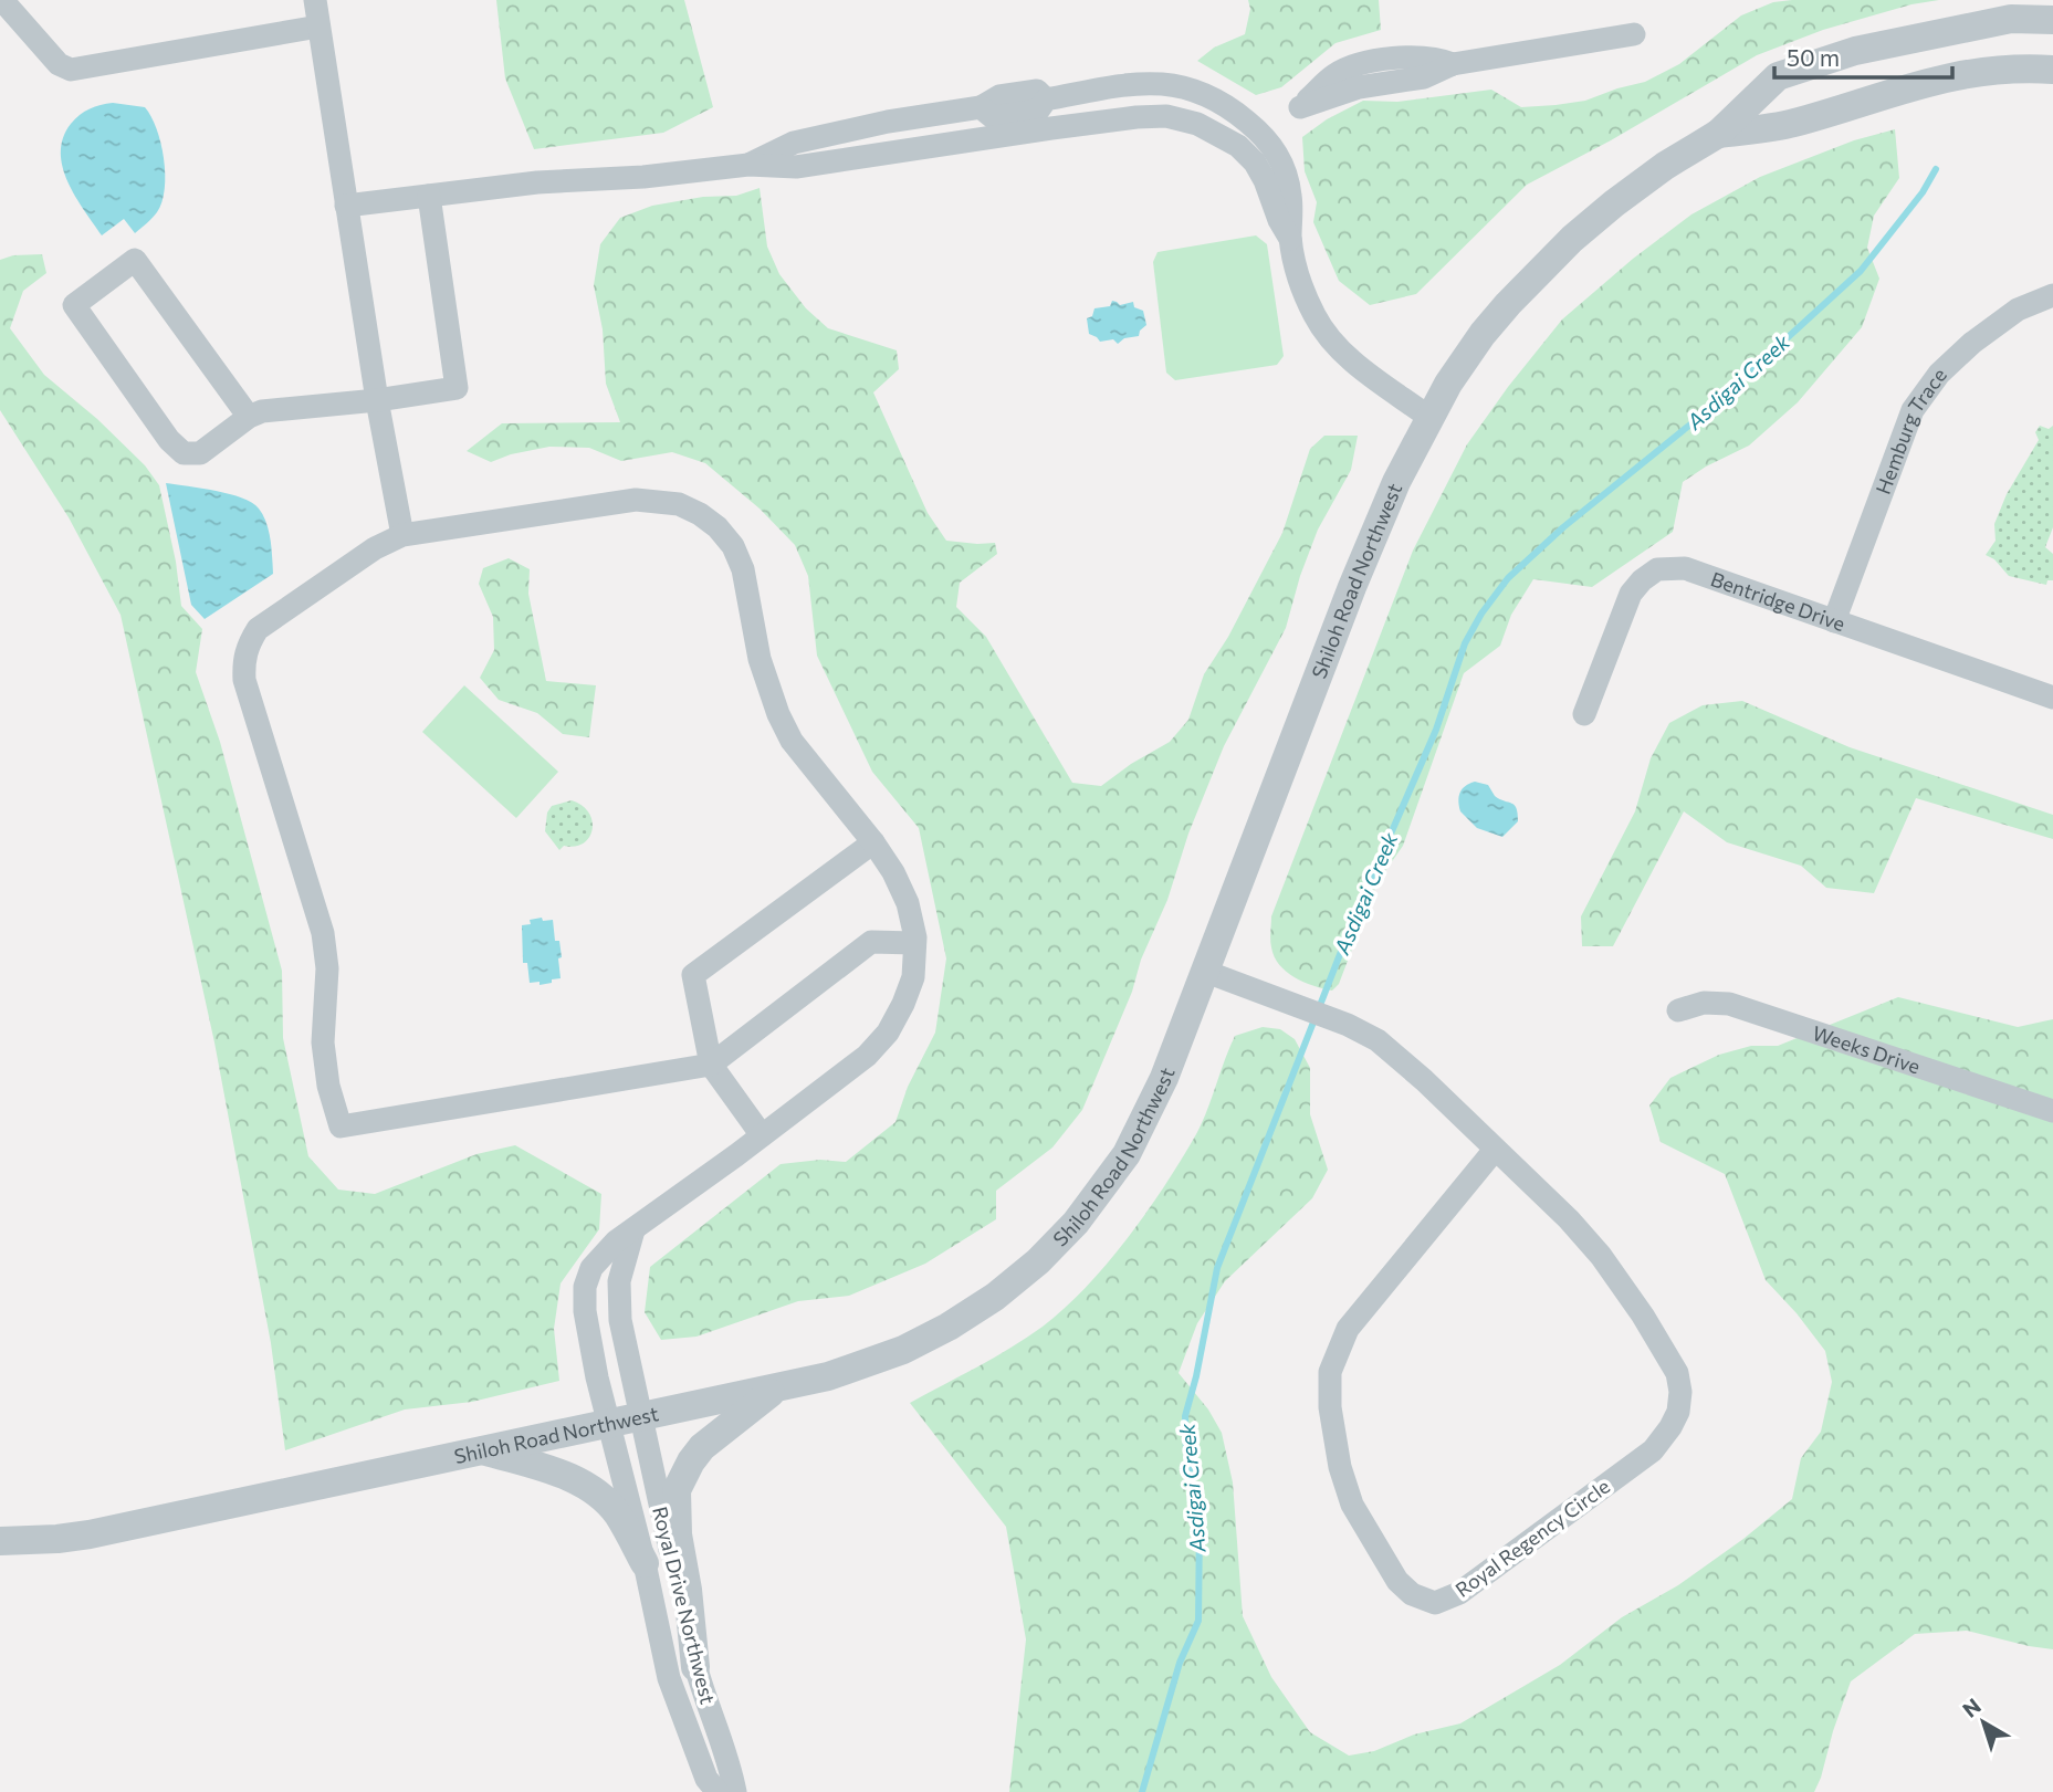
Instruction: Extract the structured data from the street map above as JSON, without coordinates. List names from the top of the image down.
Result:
{
  "streets": {
    "street": [
      "Hemburg Trace",
      "Shiloh Road Northwest",
      "Bentridge Drive",
      "Weeks Drive",
      "Royal Regency Circle",
      "Royal Drive Northwest"
    ]
  },
  "crossings": [
    ["Hemburg Trace", "Bentridge Drive"],
    ["Shiloh Road Northwest", "Royal Regency Circle"],
    ["Shiloh Road Northwest", "Royal Drive Northwest"]
  ],
  "water": ["Asdigai Creek"],
  "scale_bar": "50 m",
  "north": "top left"
}
